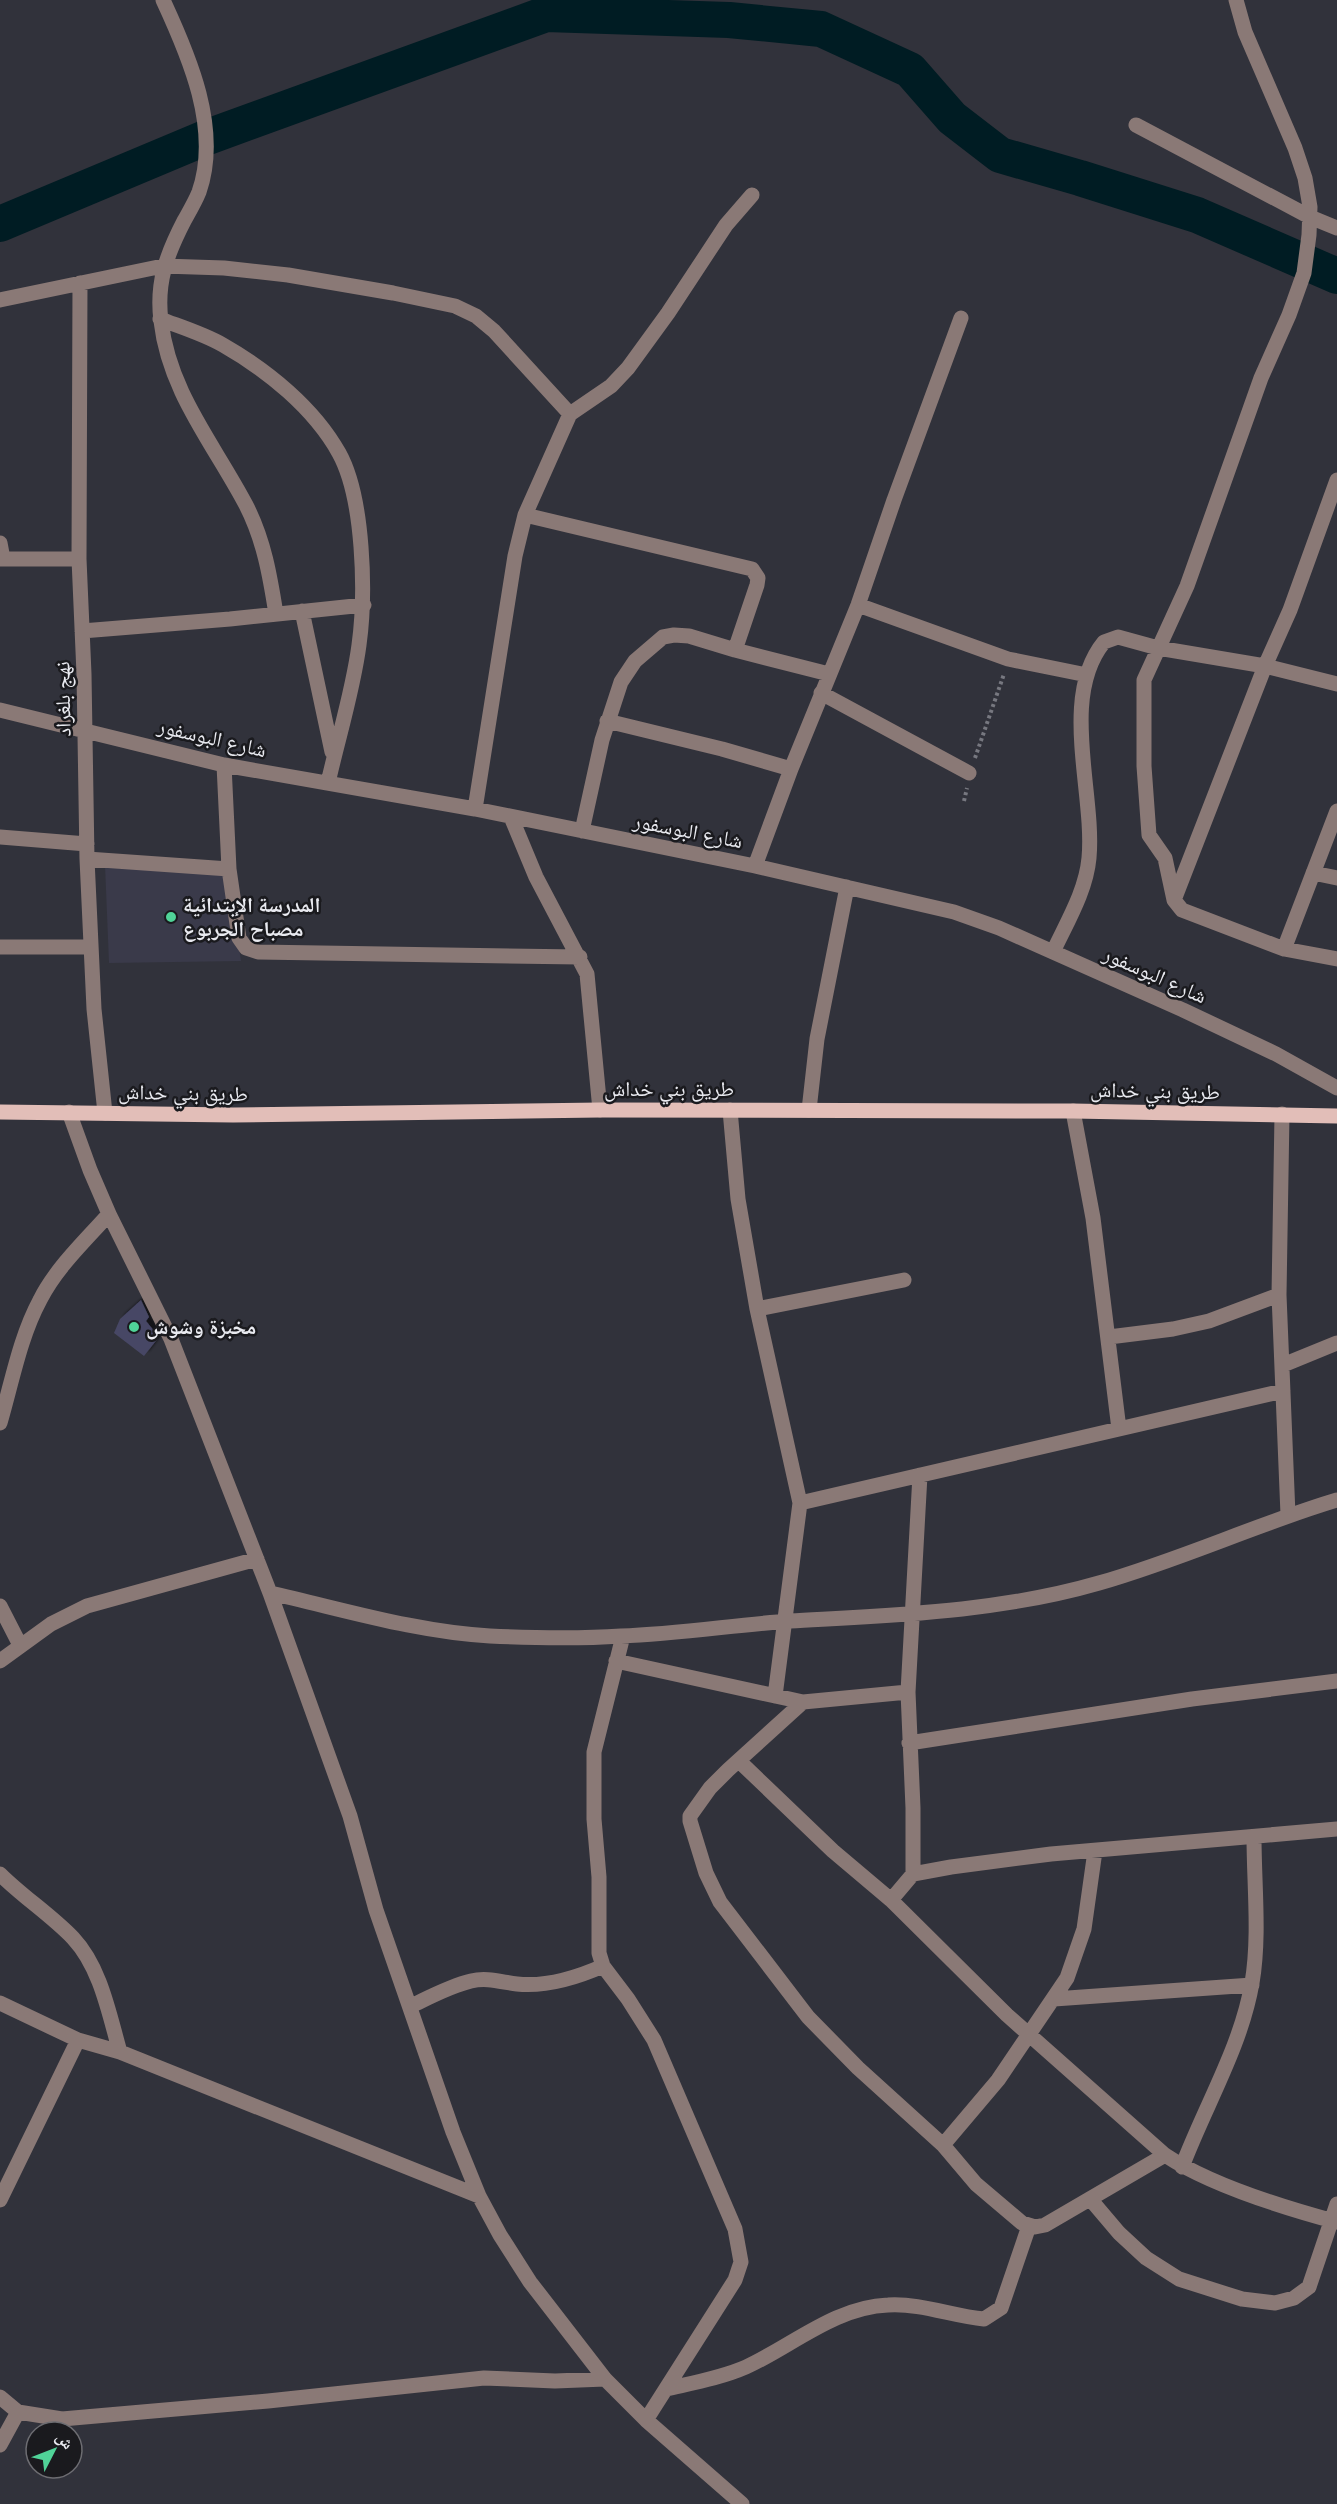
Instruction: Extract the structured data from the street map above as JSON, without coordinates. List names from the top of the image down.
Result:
{
  "streets": {
    "main road": ["طريق بني خداش"],
    "street": ["نهج بلغراد", "شارع البوسفور"]
  },
  "crossings": [
    ["نهج بلغراد", "شارع البوسفور"],
    ["نهج بلغراد", "طريق بني خداش"]
  ],
  "places": ["المدرسة الإبتدائية مصباح الجربوع", "مخبزة وشوش"],
  "north": "top right"
}
